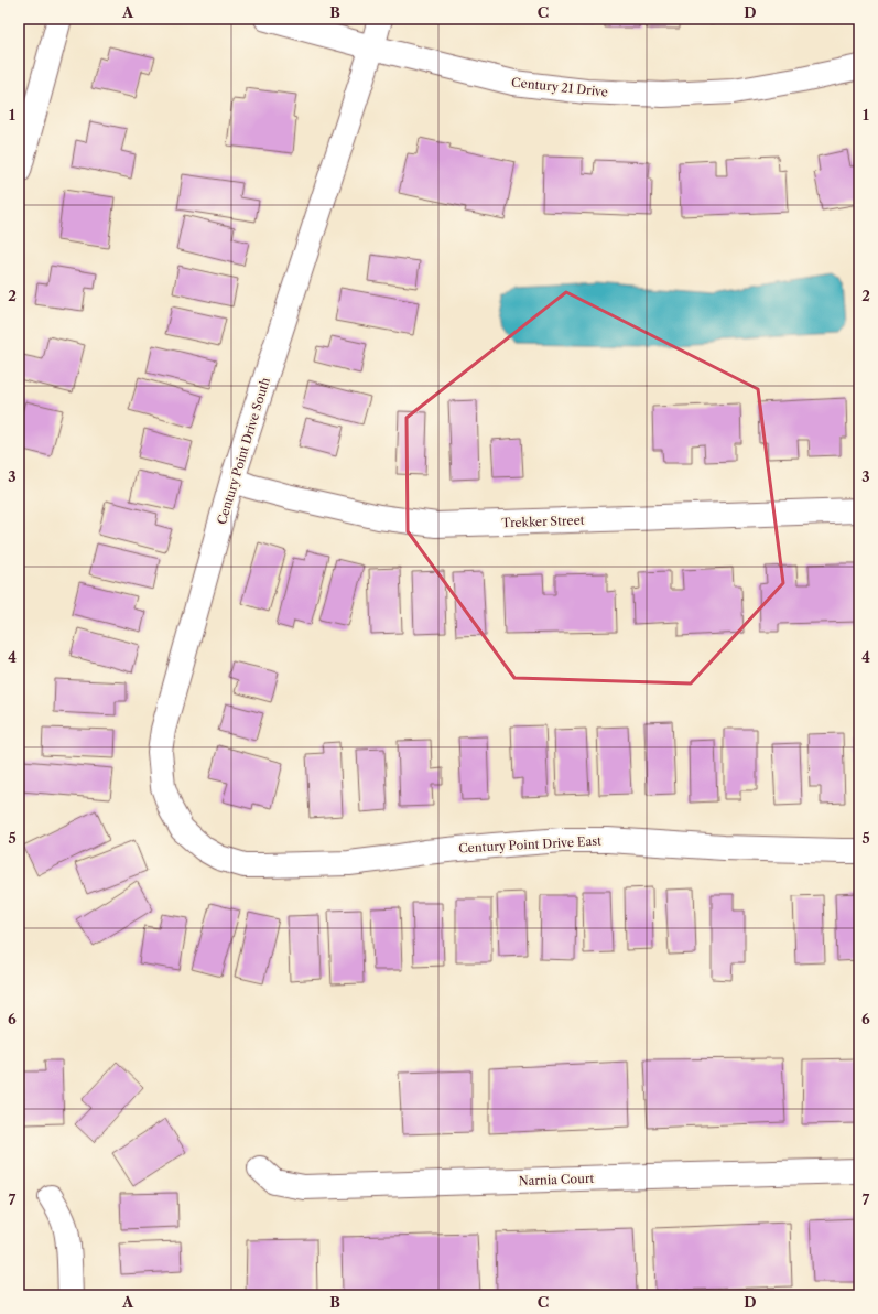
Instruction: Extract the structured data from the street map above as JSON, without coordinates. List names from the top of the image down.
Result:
{
  "streets": {
    "street": [
      "Century 21 Drive",
      "Century Point Drive South",
      "Trekker Street",
      "Century Point Drive East",
      "Narnia Court"
    ]
  },
  "crossings": [
    ["Century 21 Drive", "Century Point Drive South"],
    ["Century Point Drive South", "Trekker Street"],
    ["Century Point Drive South", "Century Point Drive East"]
  ],
  "grid": {
    "columns": [
      "A",
      "B",
      "C",
      "D"
    ],
    "rows": [
      "1",
      "2",
      "3",
      "4",
      "5",
      "6",
      "7"
    ]
  }
}
